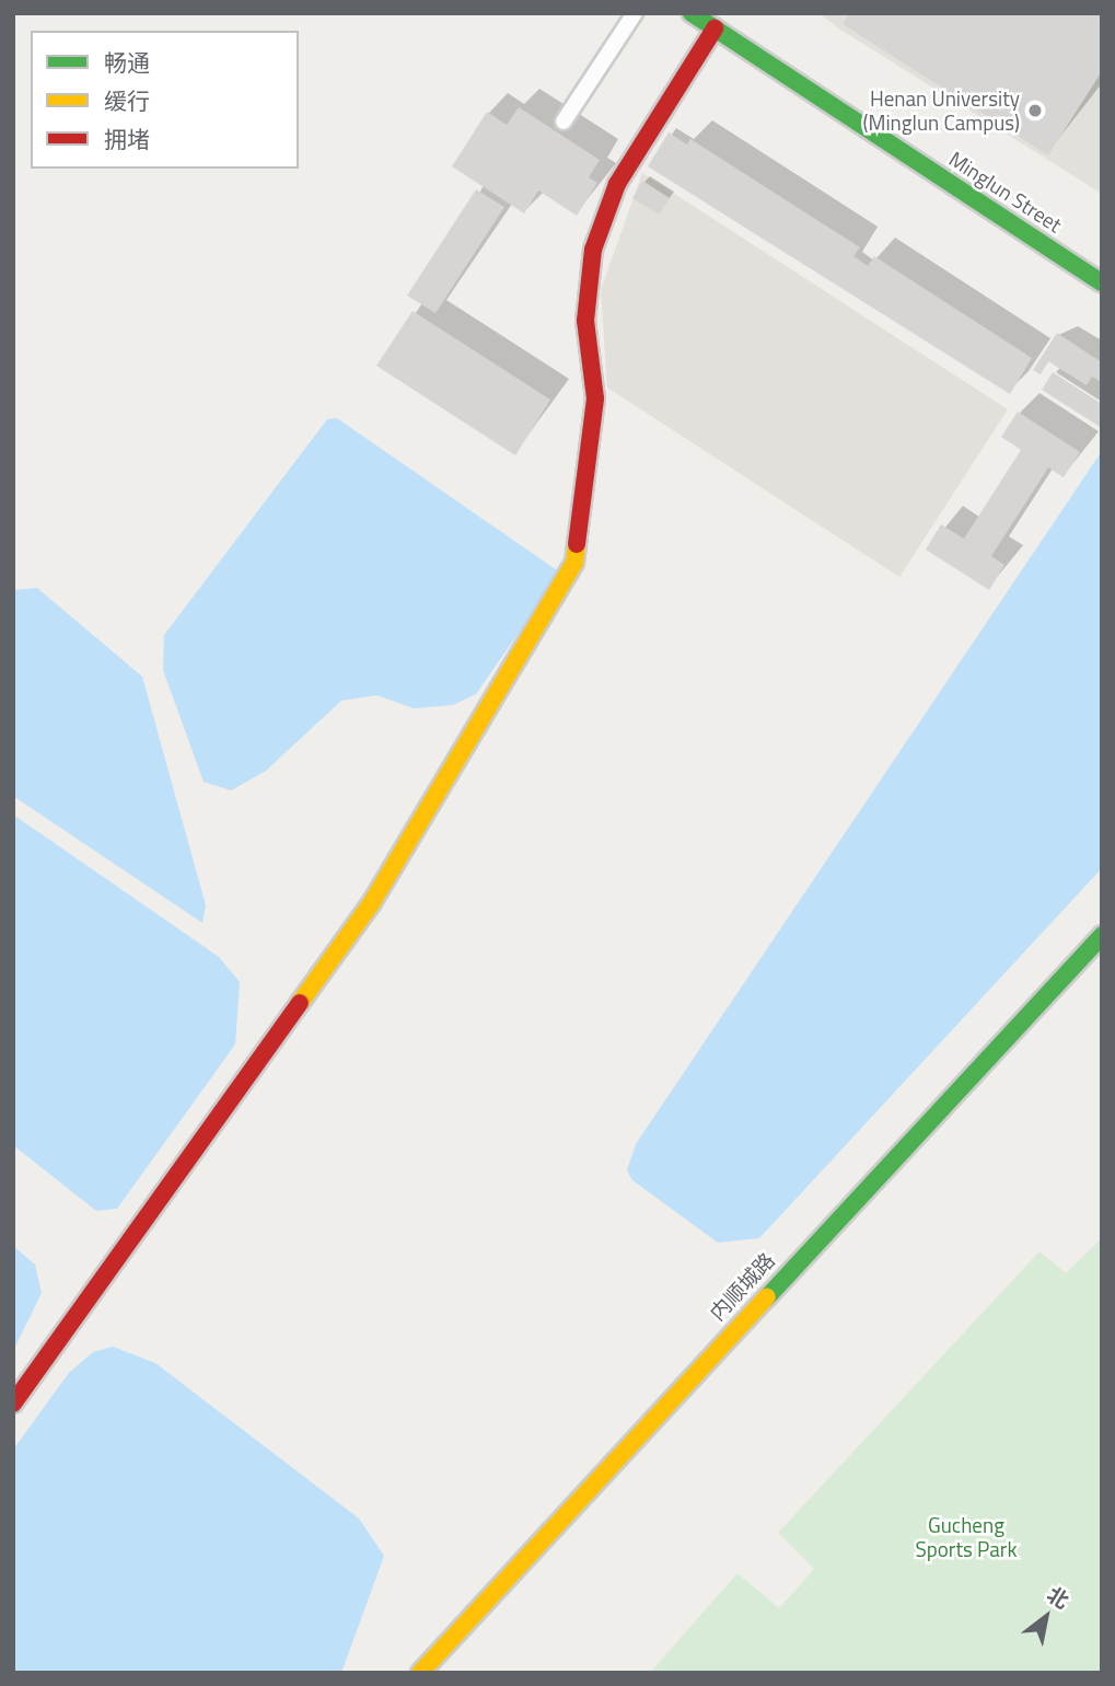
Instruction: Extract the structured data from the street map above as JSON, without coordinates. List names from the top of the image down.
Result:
{
  "streets": {
    "street": ["Minglun Street", "内顺城路"]
  },
  "parks": ["Gucheng Sports Park"],
  "places": ["Henan University (Minglun Campus)"],
  "legend": ["畅通", "缓行", "拥堵"],
  "north": "top right"
}
